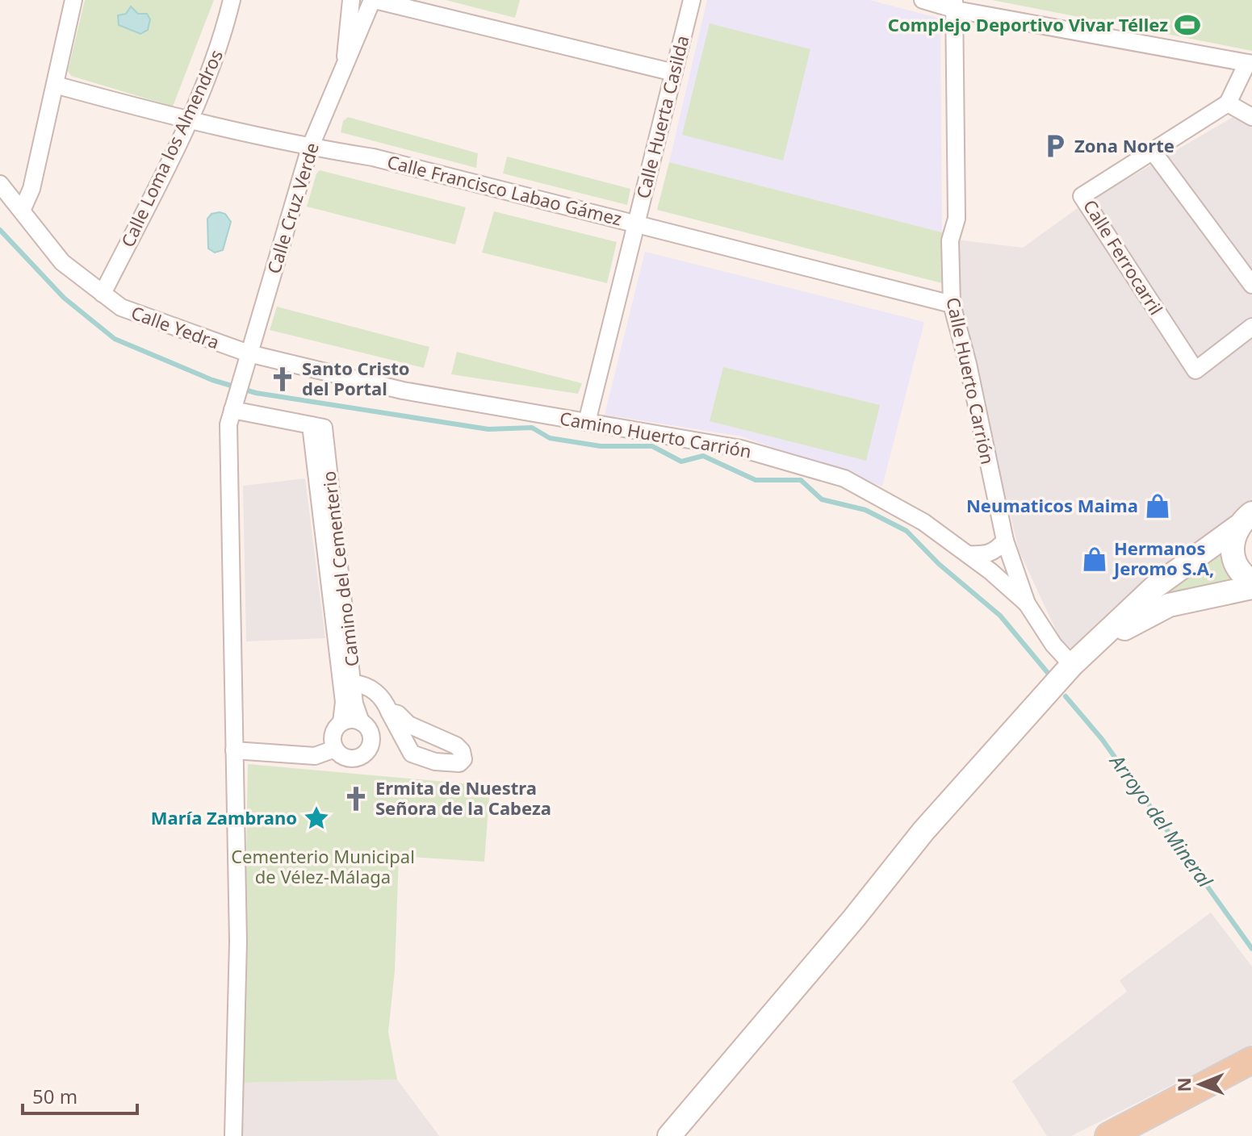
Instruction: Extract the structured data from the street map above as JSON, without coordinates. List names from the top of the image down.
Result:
{
  "streets": {
    "street": [
      "Calle Huerta Casilda",
      "Calle Loma los Almendros",
      "Calle Francisco Labao Gámez",
      "Calle Cruz Verde",
      "Calle Ferrocarril",
      "Calle Yedra",
      "Calle Huerto Carrión",
      "Camino Huerto Carrión",
      "Camino del Cementerio"
    ]
  },
  "crossings": [
    ["Calle Huerta Casilda", "Calle Francisco Labao Gámez"],
    ["Calle Huerta Casilda", "Camino Huerto Carrión"],
    ["Calle Loma los Almendros", "Calle Francisco Labao Gámez"],
    ["Calle Loma los Almendros", "Calle Yedra"],
    ["Calle Francisco Labao Gámez", "Calle Cruz Verde"],
    ["Calle Francisco Labao Gámez", "Calle Huerto Carrión"],
    ["Calle Cruz Verde", "Calle Yedra"],
    ["Calle Cruz Verde", "Camino Huerto Carrión"],
    ["Calle Yedra", "Camino Huerto Carrión"],
    ["Calle Huerto Carrión", "Camino Huerto Carrión"]
  ],
  "water": ["Arroyo del Mineral"],
  "parks": ["Cementerio Municipal de Vélez-Málaga"],
  "places": {
    "sports": ["Complejo Deportivo Vivar Téllez"],
    "parking": ["Zona Norte"],
    "church": ["Santo Cristo del Portal", "Ermita de Nuestra Señora de la Cabeza"],
    "shop": ["Neumaticos Maima", "Hermanos Jeromo S.A,"],
    "place": ["María Zambrano"]
  },
  "scale_bar": "50 m",
  "north": "left"
}
